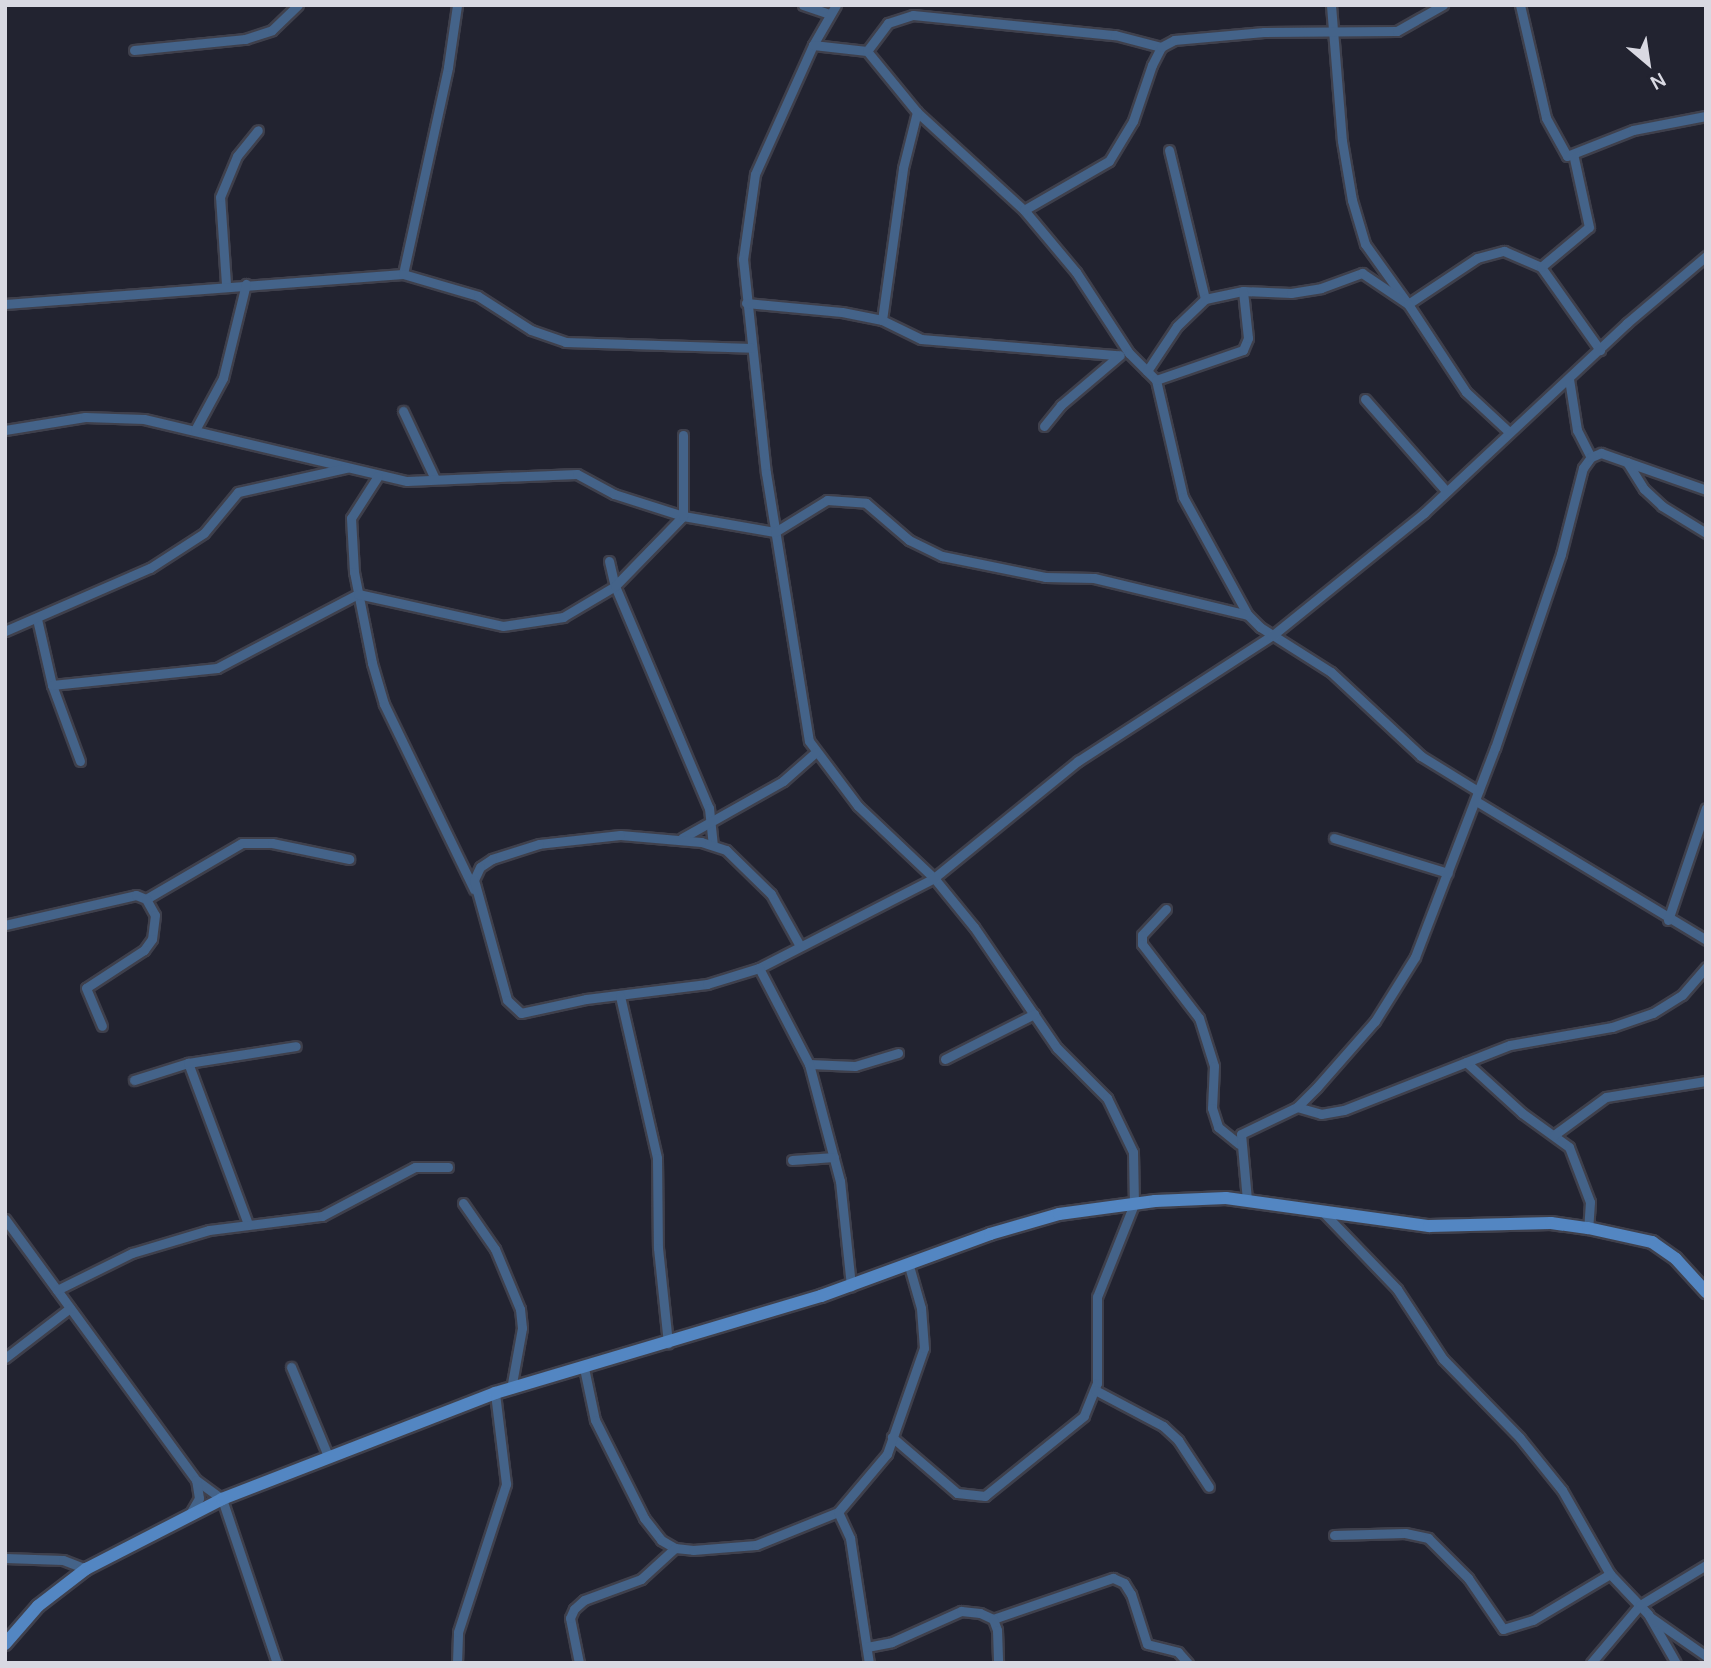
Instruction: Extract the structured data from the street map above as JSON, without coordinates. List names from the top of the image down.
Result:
{
  "north": "bottom right"
}
